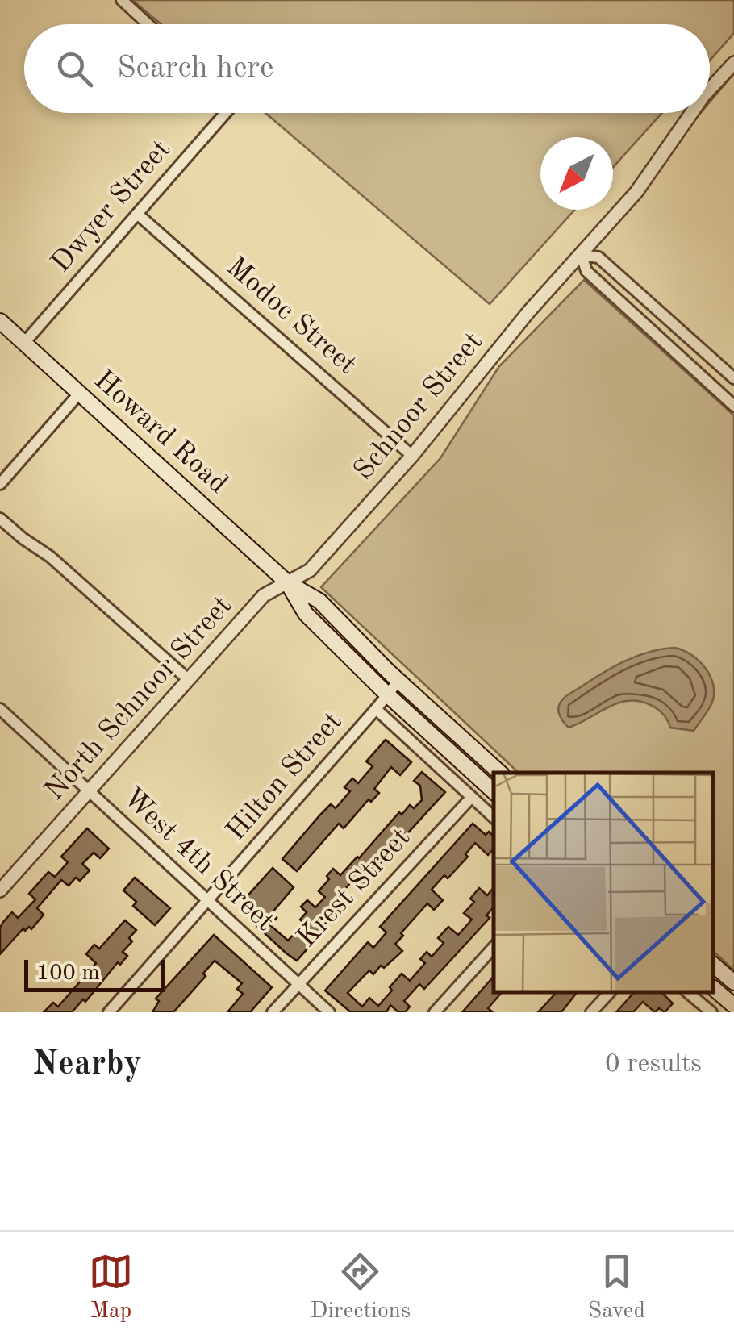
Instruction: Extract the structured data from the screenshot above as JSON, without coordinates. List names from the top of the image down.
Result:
{
  "streets": {
    "main road": ["Howard Road"],
    "street": [
      "Dwyer Street",
      "Modoc Street",
      "Schnoor Street",
      "North Schnoor Street",
      "Hilton Street",
      "West 4th Street",
      "Krest Street"
    ]
  },
  "crossings": [
    ["Dwyer Street", "Modoc Street"],
    ["Dwyer Street", "Howard Road"],
    ["Modoc Street", "Schnoor Street"],
    ["Schnoor Street", "Howard Road"],
    ["Schnoor Street", "North Schnoor Street"],
    ["Howard Road", "North Schnoor Street"],
    ["Howard Road", "Hilton Street"],
    ["North Schnoor Street", "West 4th Street"],
    ["Hilton Street", "West 4th Street"],
    ["West 4th Street", "Krest Street"]
  ],
  "scale_bar": "100 m",
  "north": "bottom left",
  "page": {
    "search": "Search here",
    "scale": "100 m",
    "heading": ["Nearby", "0 results"],
    "nav": ["Map", "Directions", "Saved"]
  }
}
